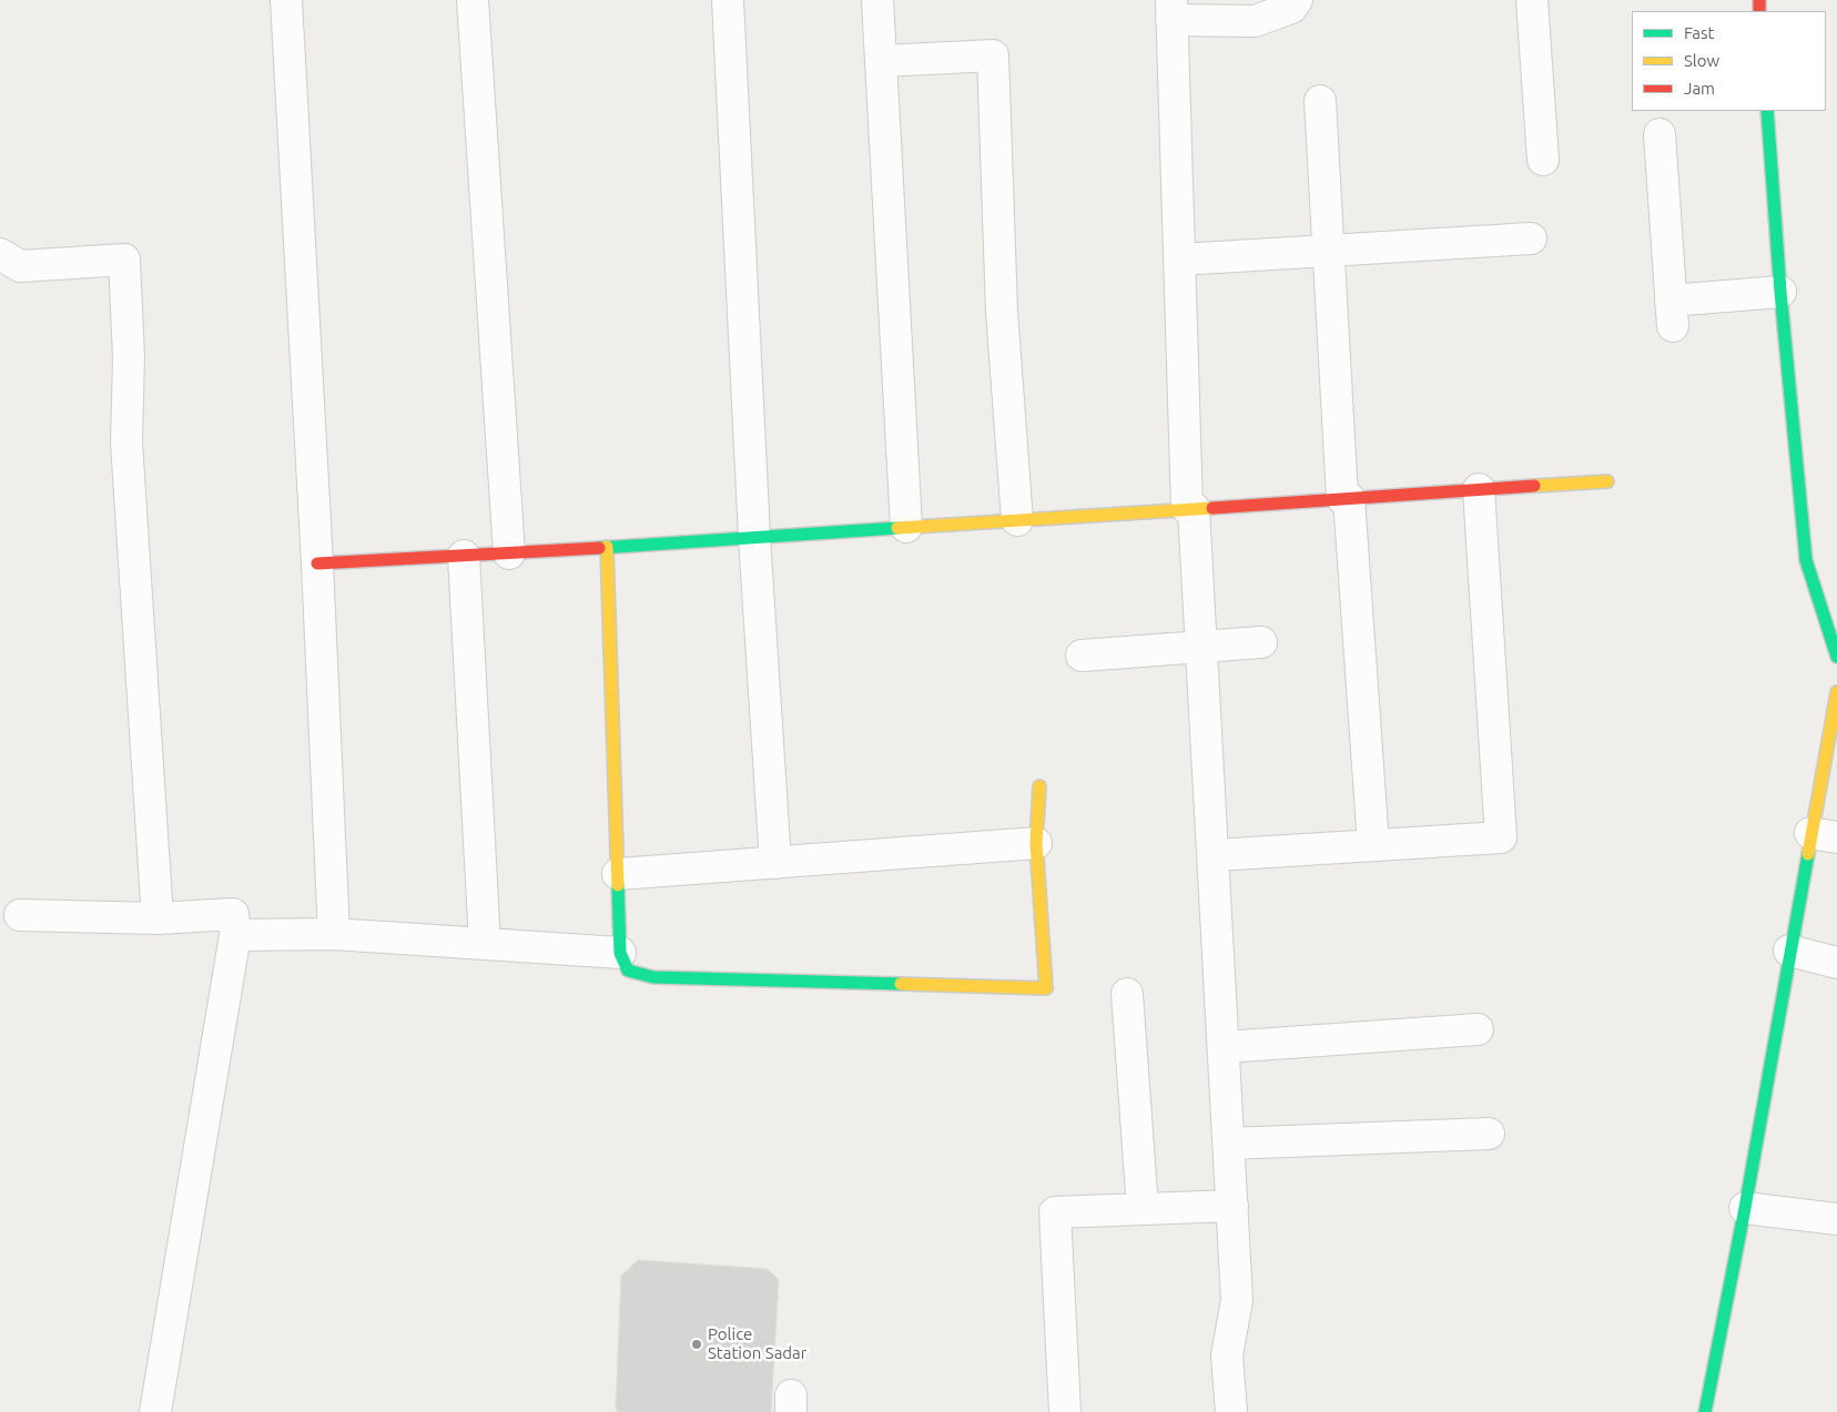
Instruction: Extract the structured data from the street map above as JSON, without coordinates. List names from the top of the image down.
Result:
{
  "places": ["Police Station Sadar"],
  "legend": ["Fast", "Slow", "Jam"]
}
